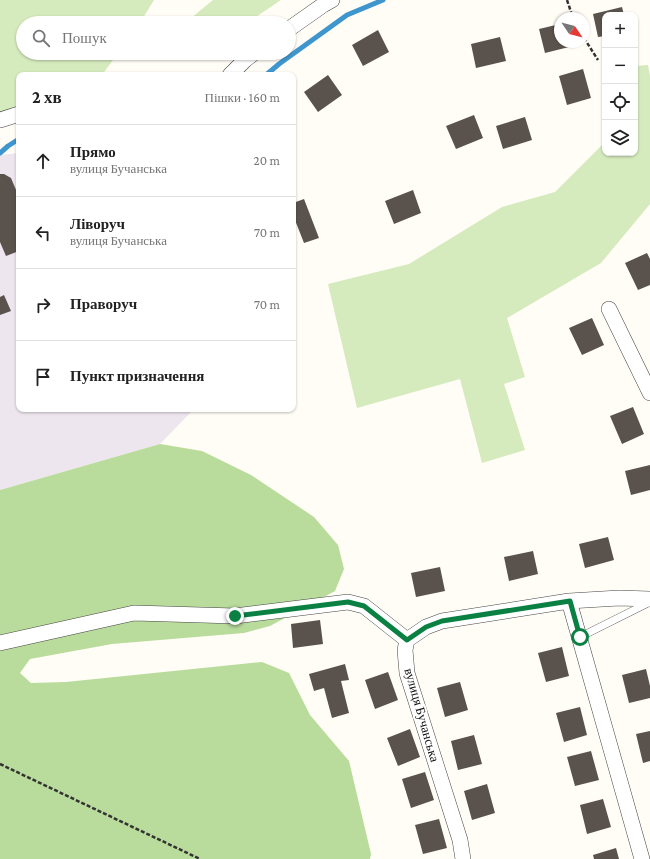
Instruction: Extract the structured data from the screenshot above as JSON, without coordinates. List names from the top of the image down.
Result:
{
  "streets": {
    "street": ["вулиця Бучанська"]
  },
  "north": "bottom right",
  "page": {
    "map_buttons": ["+", "−"],
    "search": "Пошук",
    "heading": ["2 хв", "Пішки · 160 m"],
    "list": [
      ["Прямо", "вулиця Бучанська", "20 m"],
      ["Ліворуч", "вулиця Бучанська", "70 m"],
      ["Праворуч", "70 m"],
      "Пункт призначення"
    ]
  }
}
